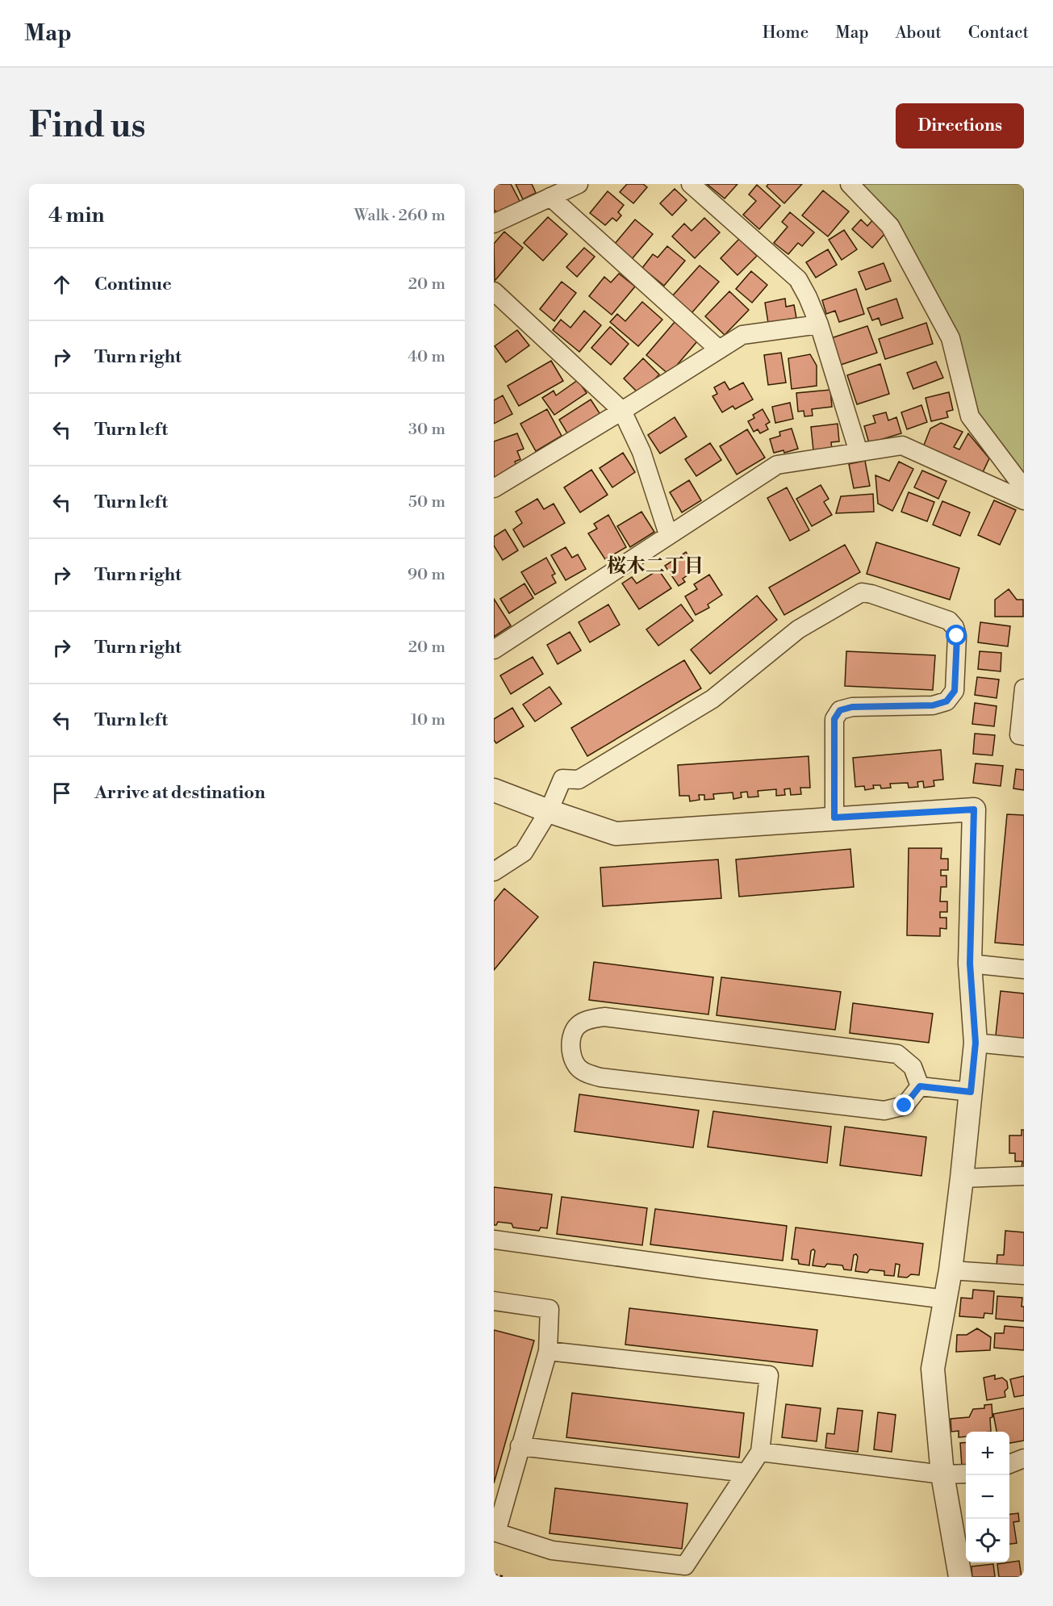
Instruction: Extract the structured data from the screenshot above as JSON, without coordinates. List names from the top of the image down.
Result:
{
  "districts": ["桜木二丁目"],
  "page": {
    "header": "Map",
    "nav": [
      "Home",
      "Map",
      "About",
      "Contact"
    ],
    "buttons": "Directions",
    "title": "Find us",
    "heading": ["4 min", "Walk · 260 m"],
    "list": [
      ["Continue", "20 m"],
      ["Turn right", "40 m"],
      ["Turn left", "30 m"],
      ["Turn left", "50 m"],
      ["Turn right", "90 m"],
      ["Turn right", "20 m"],
      ["Turn left", "10 m"],
      "Arrive at destination"
    ],
    "map_buttons": ["+", "−"]
  }
}
